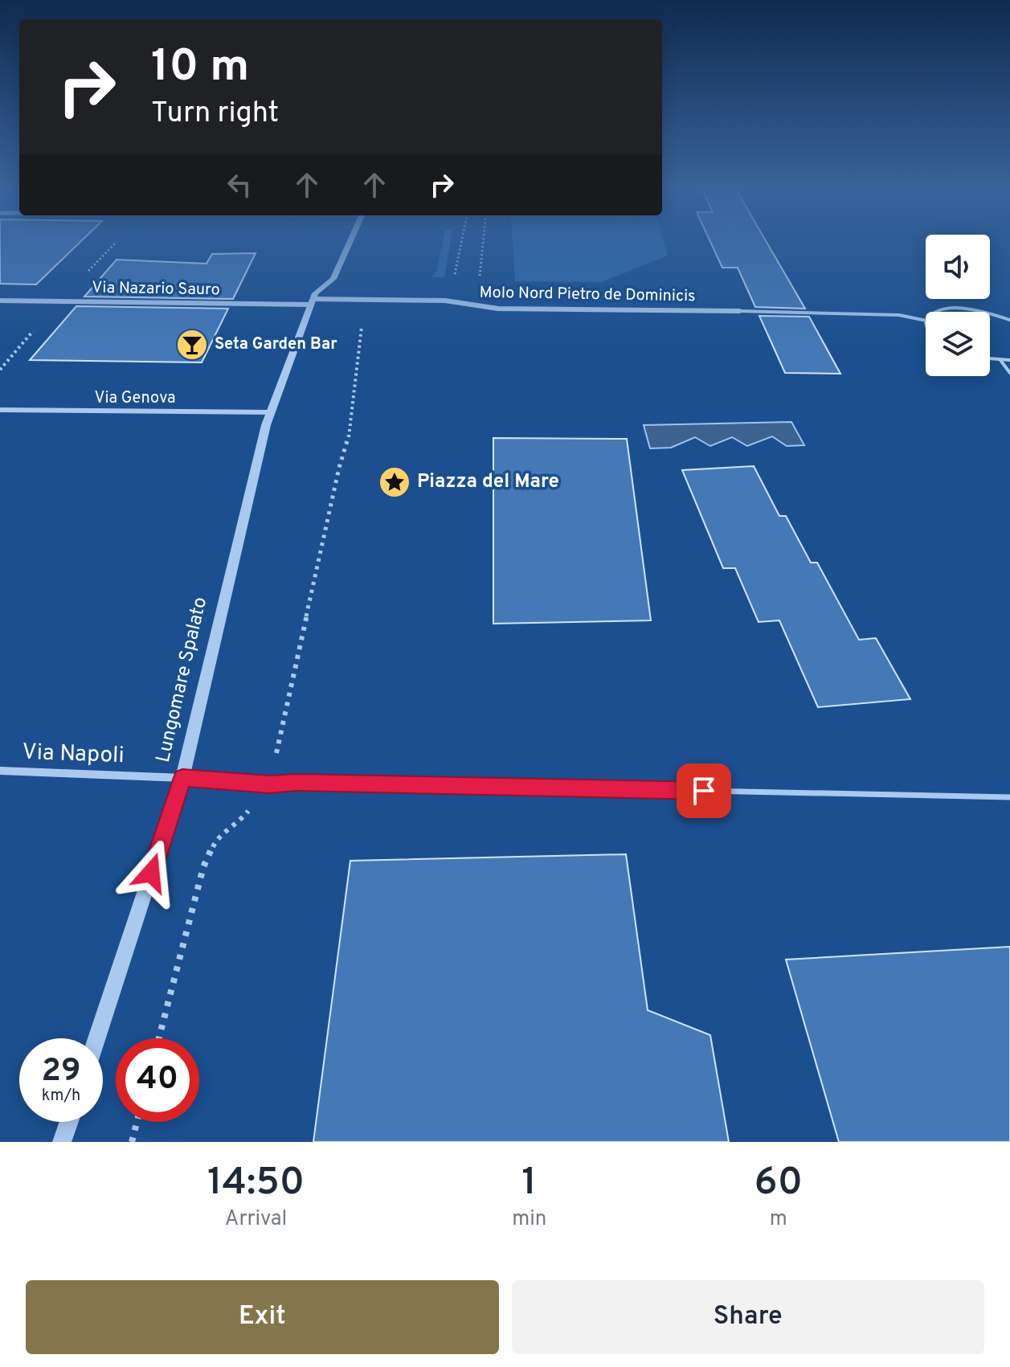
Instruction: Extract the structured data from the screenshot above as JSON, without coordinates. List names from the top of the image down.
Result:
{
  "streets": {
    "street": [
      "Via Nazario Sauro",
      "Molo Nord Pietro de Dominicis",
      "Via Genova",
      "Lungomare Spalato",
      "Via Napoli"
    ]
  },
  "crossings": [
    ["Via Nazario Sauro", "Molo Nord Pietro de Dominicis"],
    ["Via Nazario Sauro", "Lungomare Spalato"],
    ["Molo Nord Pietro de Dominicis", "Lungomare Spalato"],
    ["Via Genova", "Lungomare Spalato"],
    ["Lungomare Spalato", "Via Napoli"]
  ],
  "places": {
    "bar": ["Seta Garden Bar"],
    "place": ["Piazza del Mare"]
  },
  "page": {
    "turn": ["10 m", "Turn right"],
    "speed": "29 km/h",
    "limit": "40",
    "eta": [
      "14:50",
      "Arrival",
      "1",
      "min",
      "60",
      "m"
    ],
    "buttons": ["Exit", "Share"]
  }
}
